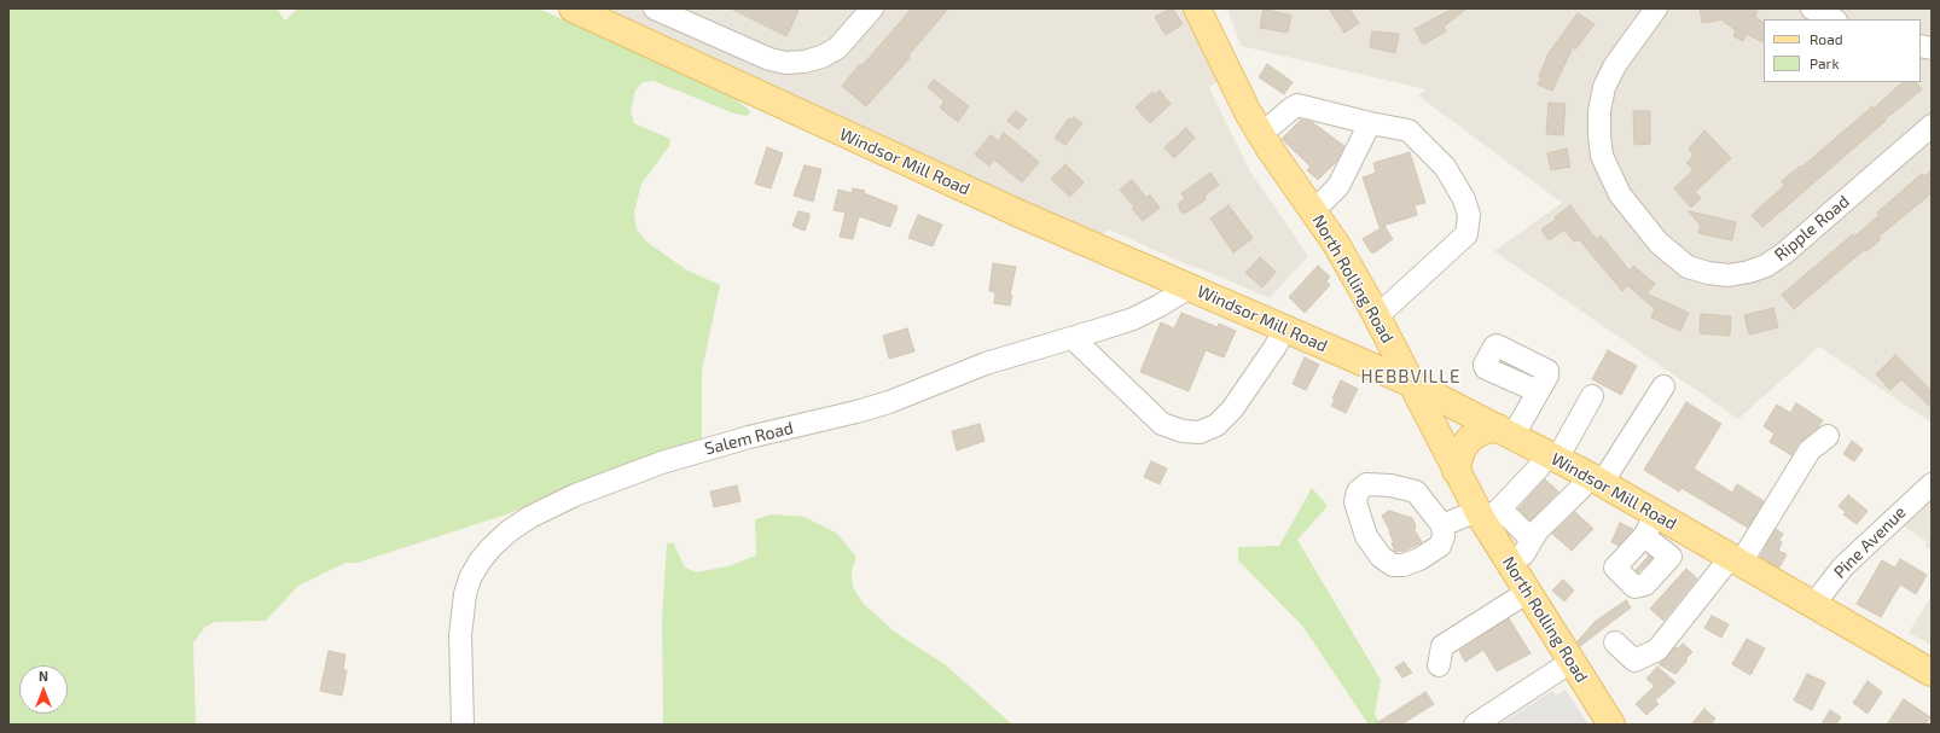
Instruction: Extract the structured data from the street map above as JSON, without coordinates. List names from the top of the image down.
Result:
{
  "streets": {
    "main road": ["Windsor Mill Road", "North Rolling Road"],
    "street": ["Ripple Road", "Salem Road", "Pine Avenue"]
  },
  "crossings": [
    ["Windsor Mill Road", "North Rolling Road"],
    ["Windsor Mill Road", "Salem Road"],
    ["Windsor Mill Road", "Pine Avenue"]
  ],
  "districts": ["HEBBVILLE"],
  "legend": ["Road", "Park"],
  "north": "top"
}
